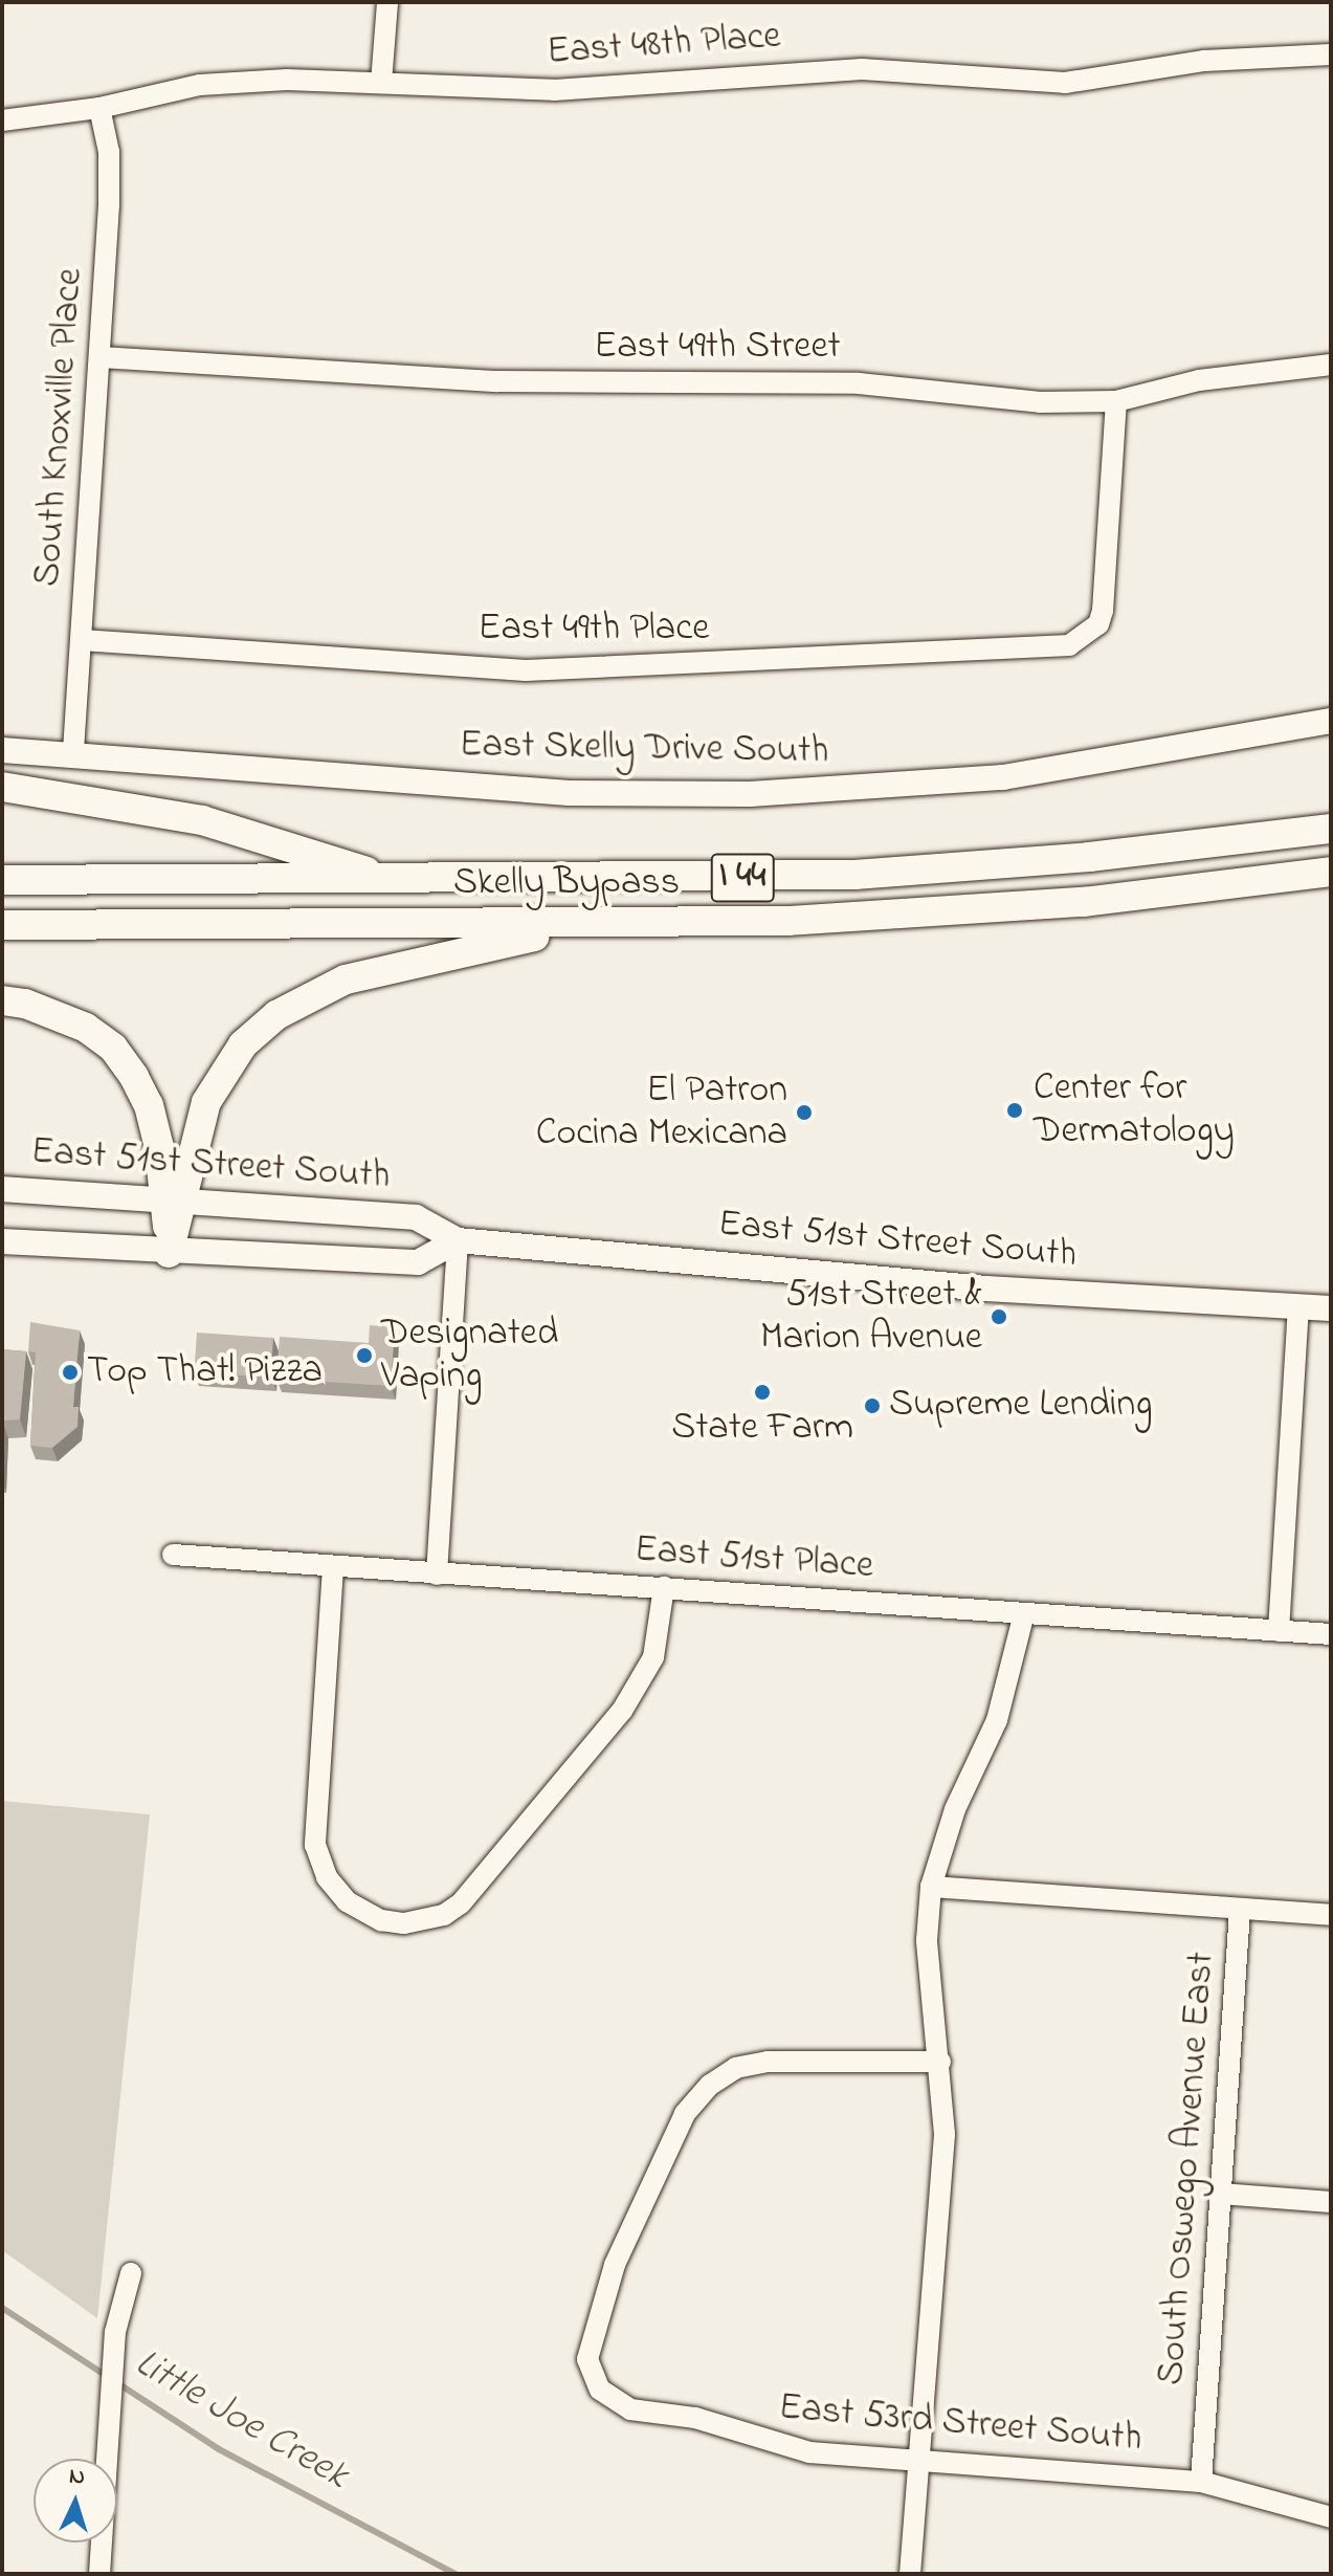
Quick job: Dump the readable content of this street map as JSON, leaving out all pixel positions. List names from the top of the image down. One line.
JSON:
{"streets":{"highway":["I 44","Skelly Bypass"],"main road":["East Skelly Drive South","East 51st Street South"],"street":["East 48th Place","East 49th Street","South Knoxville Place","East 49th Place","East 51st Place","South Oswego Avenue East","East 53rd Street South"]},"crossings":[["East 48th Place","South Knoxville Place"],["East 49th Street","South Knoxville Place"],["East 49th Street","East 49th Place"],["South Knoxville Place","East 49th Place"],["South Knoxville Place","East Skelly Drive South"],["South Oswego Avenue East","East 53rd Street South"]],"water":["Little Joe Creek"],"places":["Center for Dermatology","El Patron Cocina Mexicana","51st Street & Marion Avenue","Designated Vaping","Top That! Pizza","State Farm","Supreme Lending"],"north":"top"}
